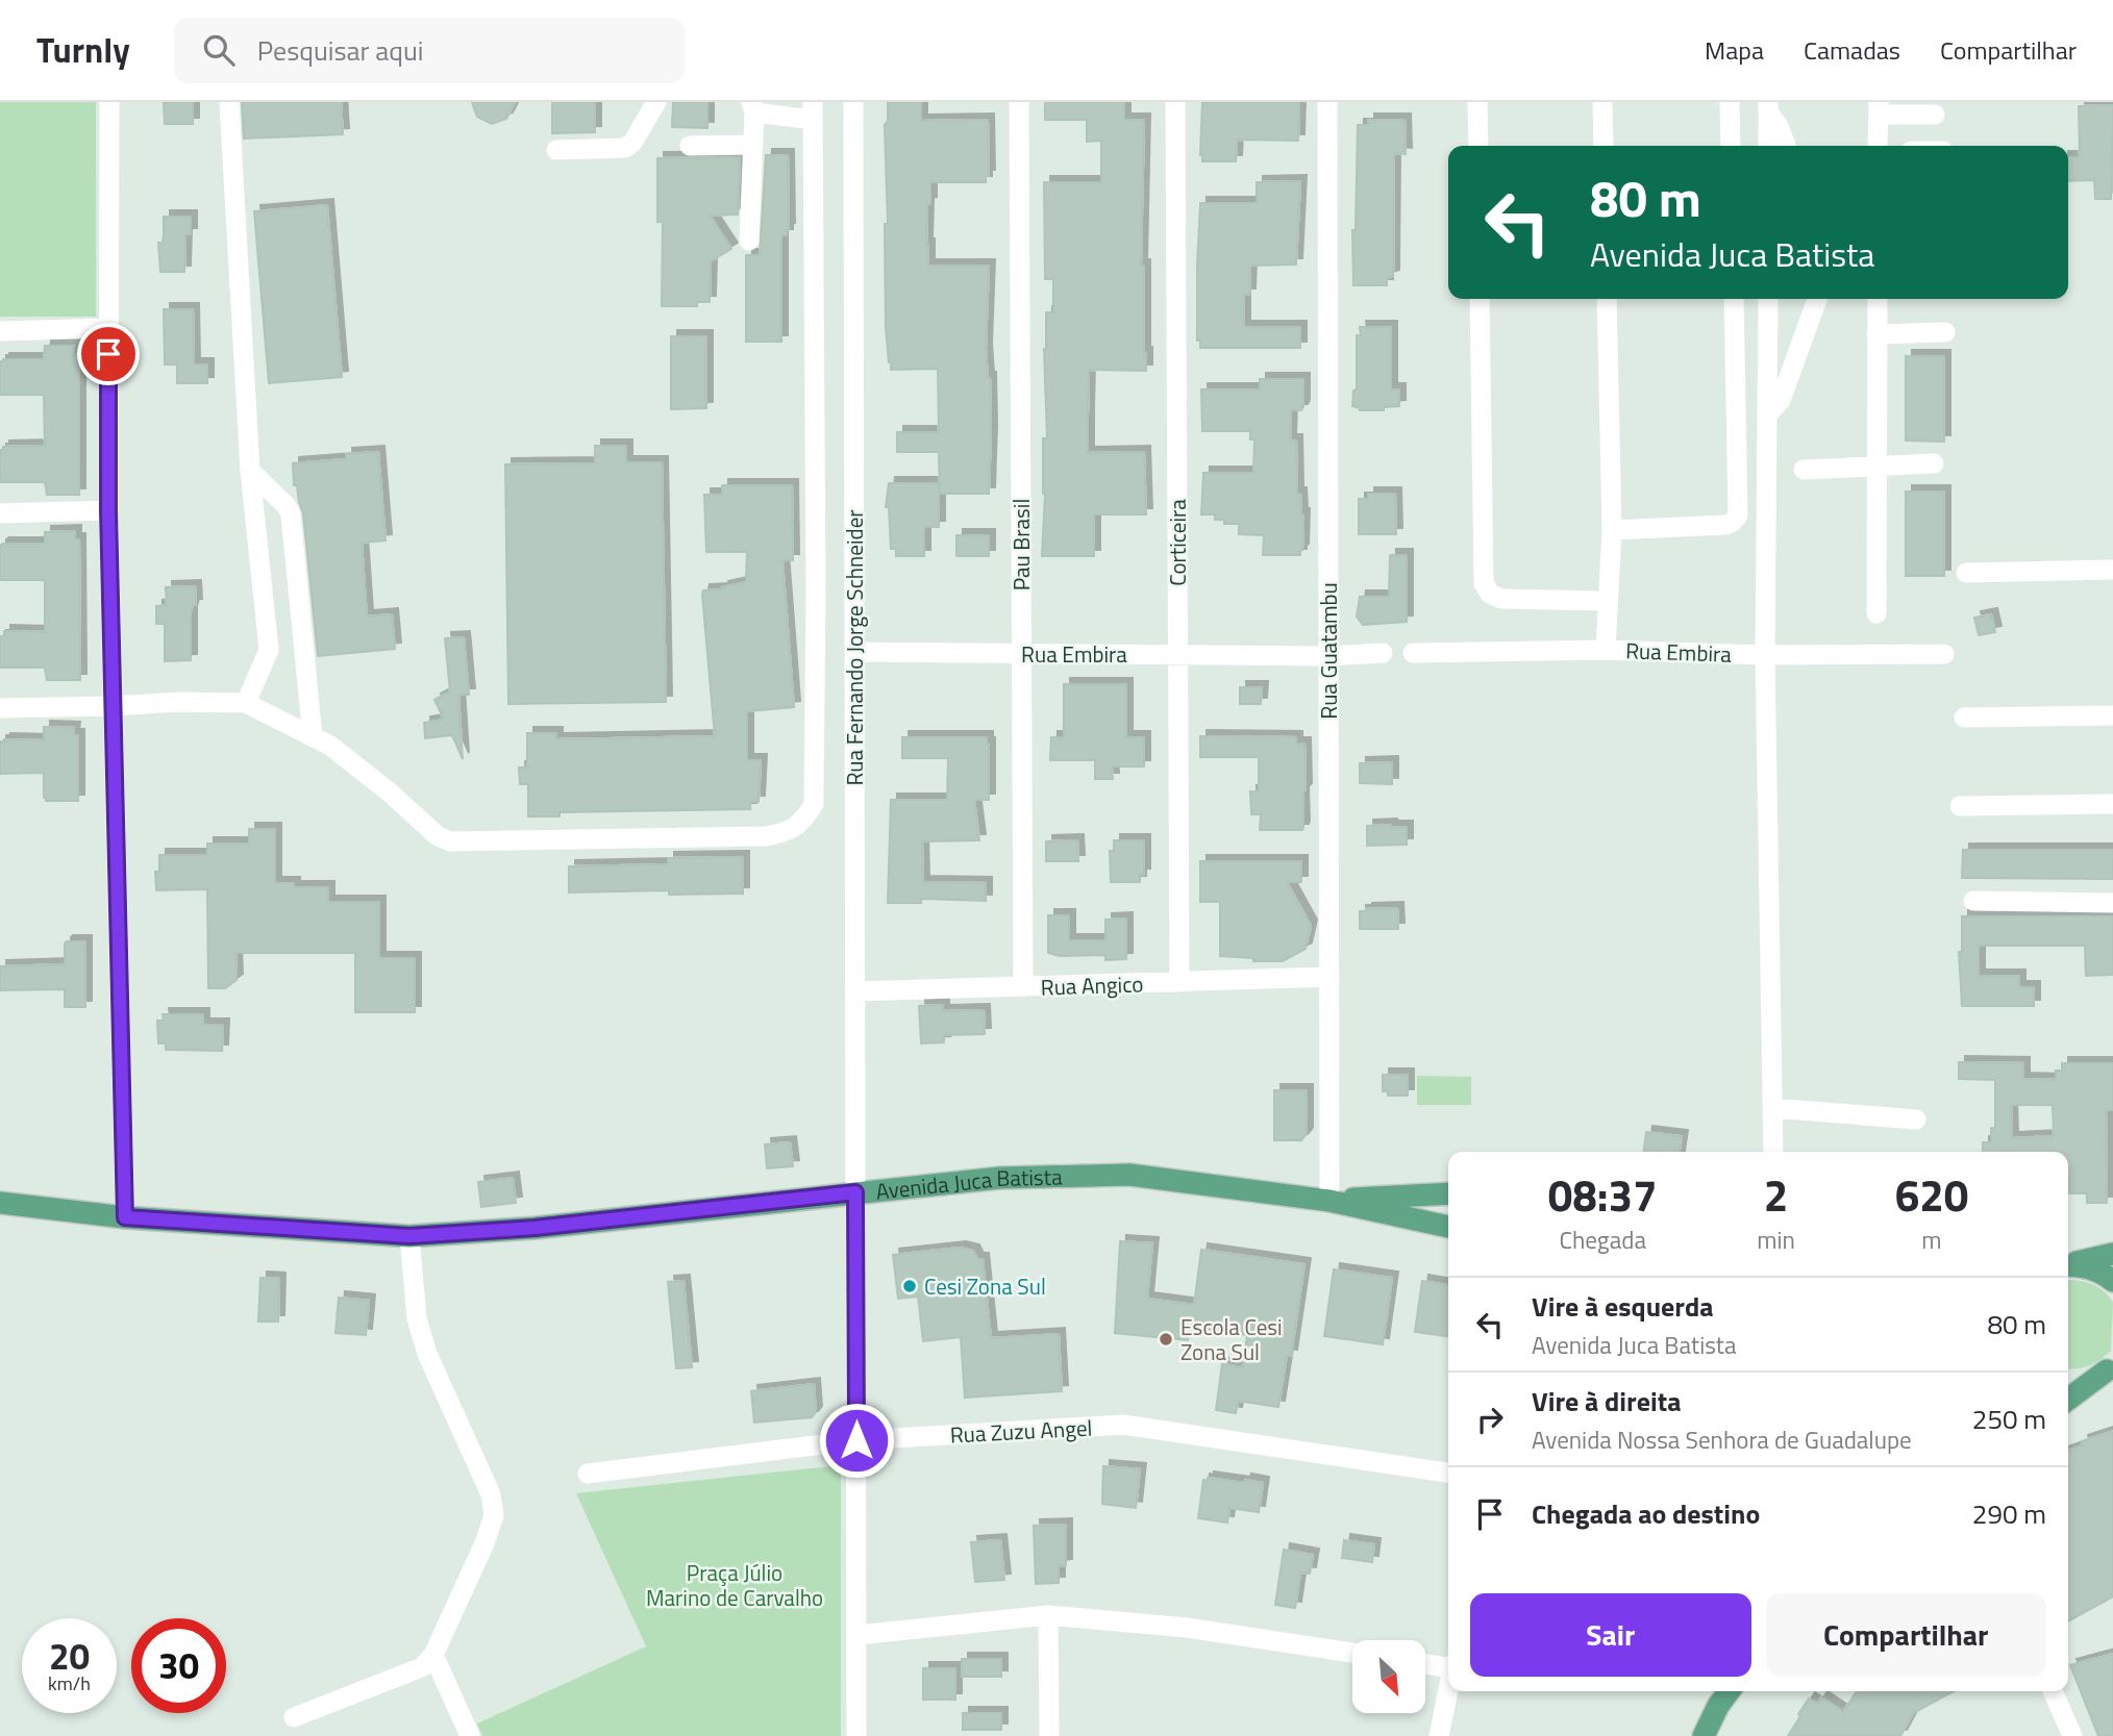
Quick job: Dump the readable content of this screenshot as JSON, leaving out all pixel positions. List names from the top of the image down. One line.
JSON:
{"streets":{"main road":["Avenida Juca Batista"],"street":["Corticeira","Pau Brasil","Rua Fernando Jorge Schneider","Rua Guatambu","Rua Embira","Rua Angico","Rua Zuzu Angel"]},"crossings":[["Corticeira","Rua Embira"],["Corticeira","Rua Angico"],["Pau Brasil","Rua Embira"],["Pau Brasil","Rua Angico"],["Rua Fernando Jorge Schneider","Rua Embira"],["Rua Fernando Jorge Schneider","Rua Angico"],["Rua Fernando Jorge Schneider","Avenida Juca Batista"],["Rua Fernando Jorge Schneider","Rua Zuzu Angel"],["Rua Guatambu","Rua Embira"],["Rua Guatambu","Rua Angico"],["Rua Guatambu","Avenida Juca Batista"]],"parks":["Praça Júlio Marino de Carvalho"],"places":["Cesi Zona Sul","Escola Cesi Zona Sul"],"north":"bottom right","page":{"header":"Turnly","search":"Pesquisar aqui","nav":["Mapa","Camadas","Compartilhar"],"turn":["80 m","Avenida Juca Batista"],"eta":["08:37","Chegada","2","min","620","m"],"list":[{"name":"Vire à esquerda","note":"Avenida Juca Batista","value":"80 m"},{"name":"Vire à direita","note":"Avenida Nossa Senhora de Guadalupe","value":"250 m"},{"name":"Chegada ao destino","value":"290 m"}],"buttons":["Sair","Compartilhar"],"speed":"20 km/h","limit":"30"}}
